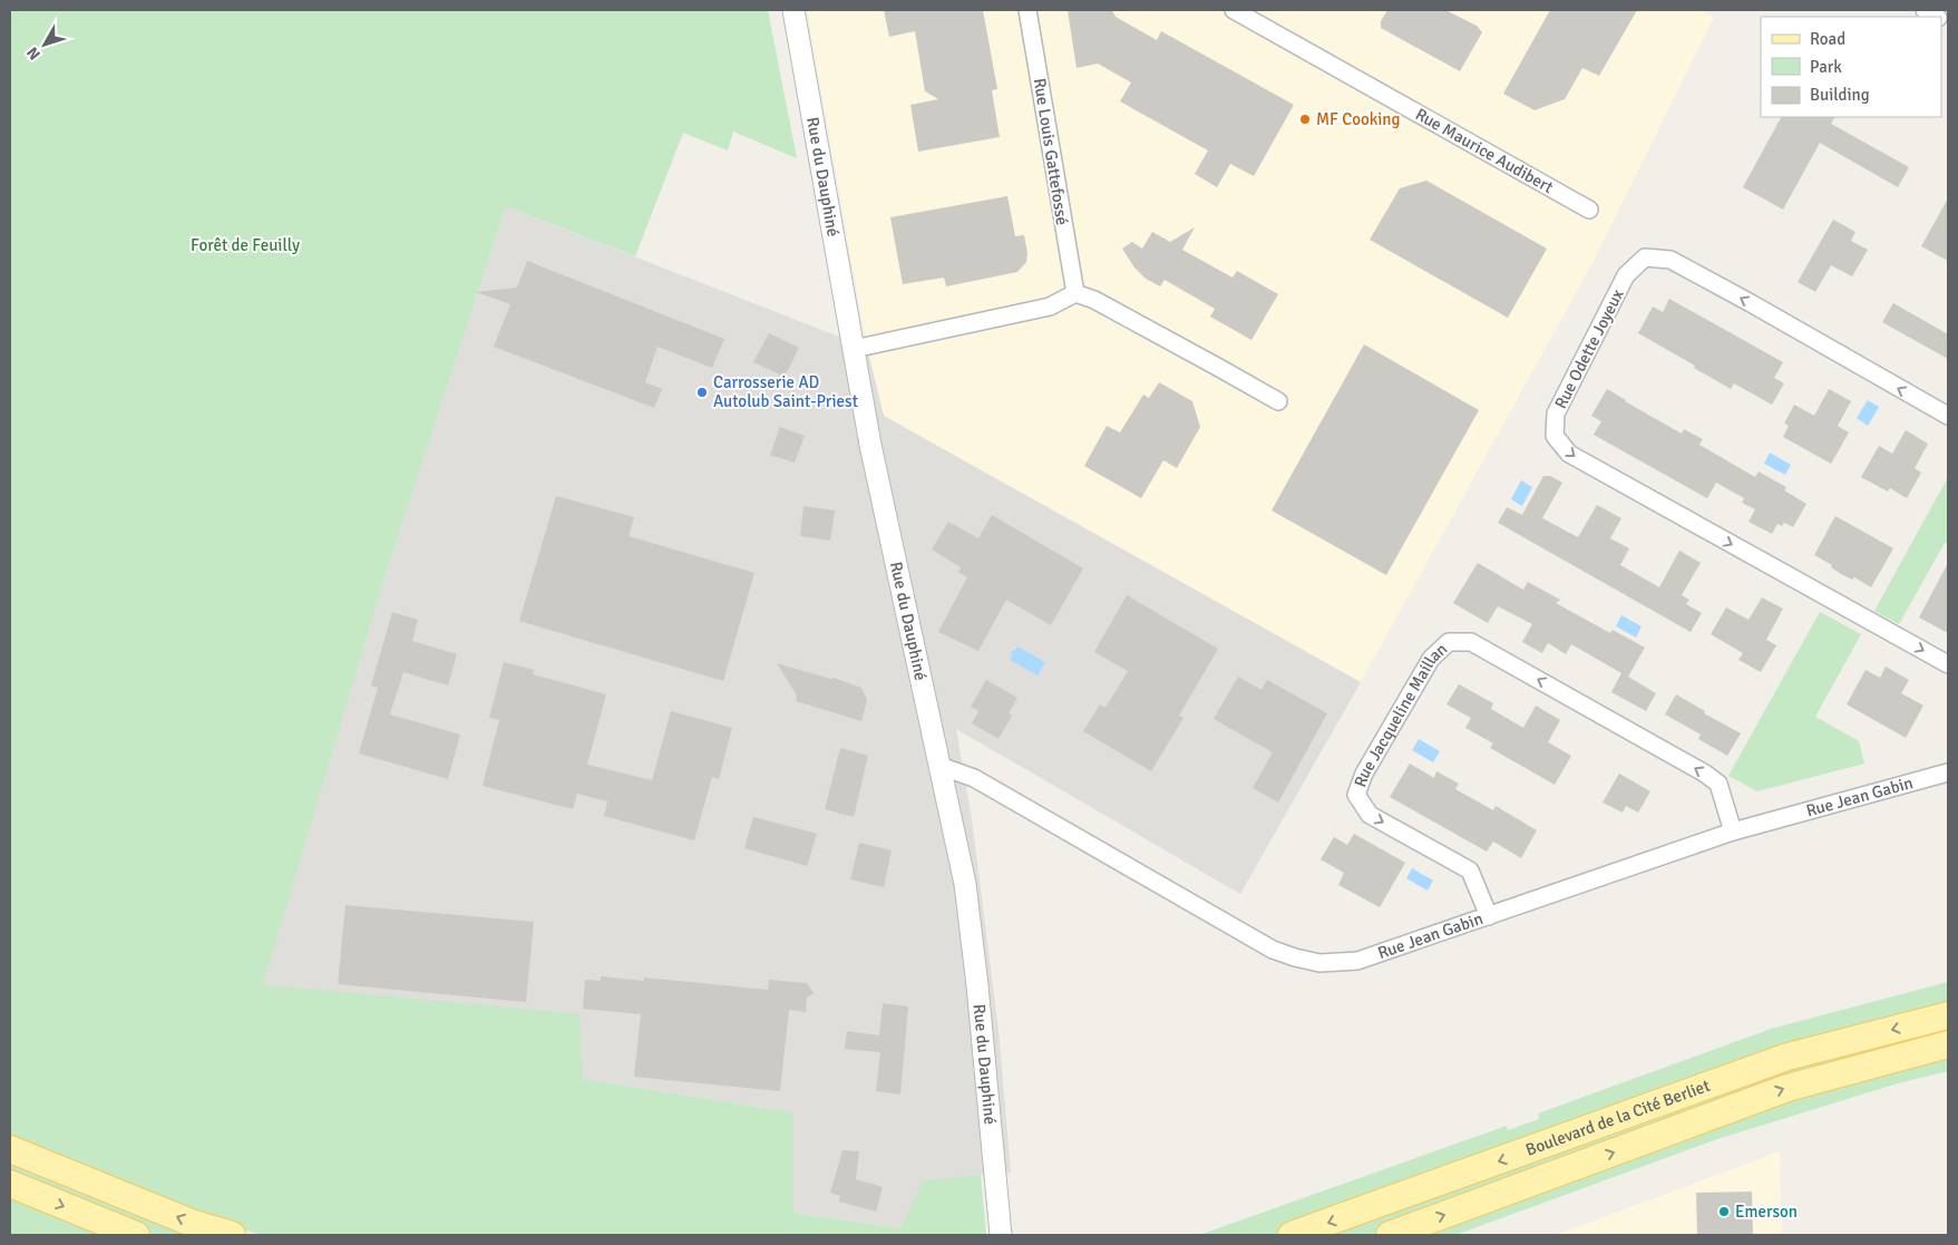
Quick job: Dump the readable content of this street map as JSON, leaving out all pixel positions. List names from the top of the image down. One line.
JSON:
{"streets":{"main road":["Boulevard de la Cité Berliet"],"street":["Rue Maurice Audibert","Rue Louis Gattefossé","Rue du Dauphiné","Rue Odette Joyeux","Rue Jacqueline Maillan","Rue Jean Gabin"]},"crossings":[["Rue du Dauphiné","Rue Jean Gabin"],["Rue Jacqueline Maillan","Rue Jean Gabin"]],"parks":["Forêt de Feuilly"],"places":["MF Cooking","Carrosserie AD Autolub Saint-Priest","Emerson"],"legend":["Road","Park","Building"],"north":"bottom left"}
